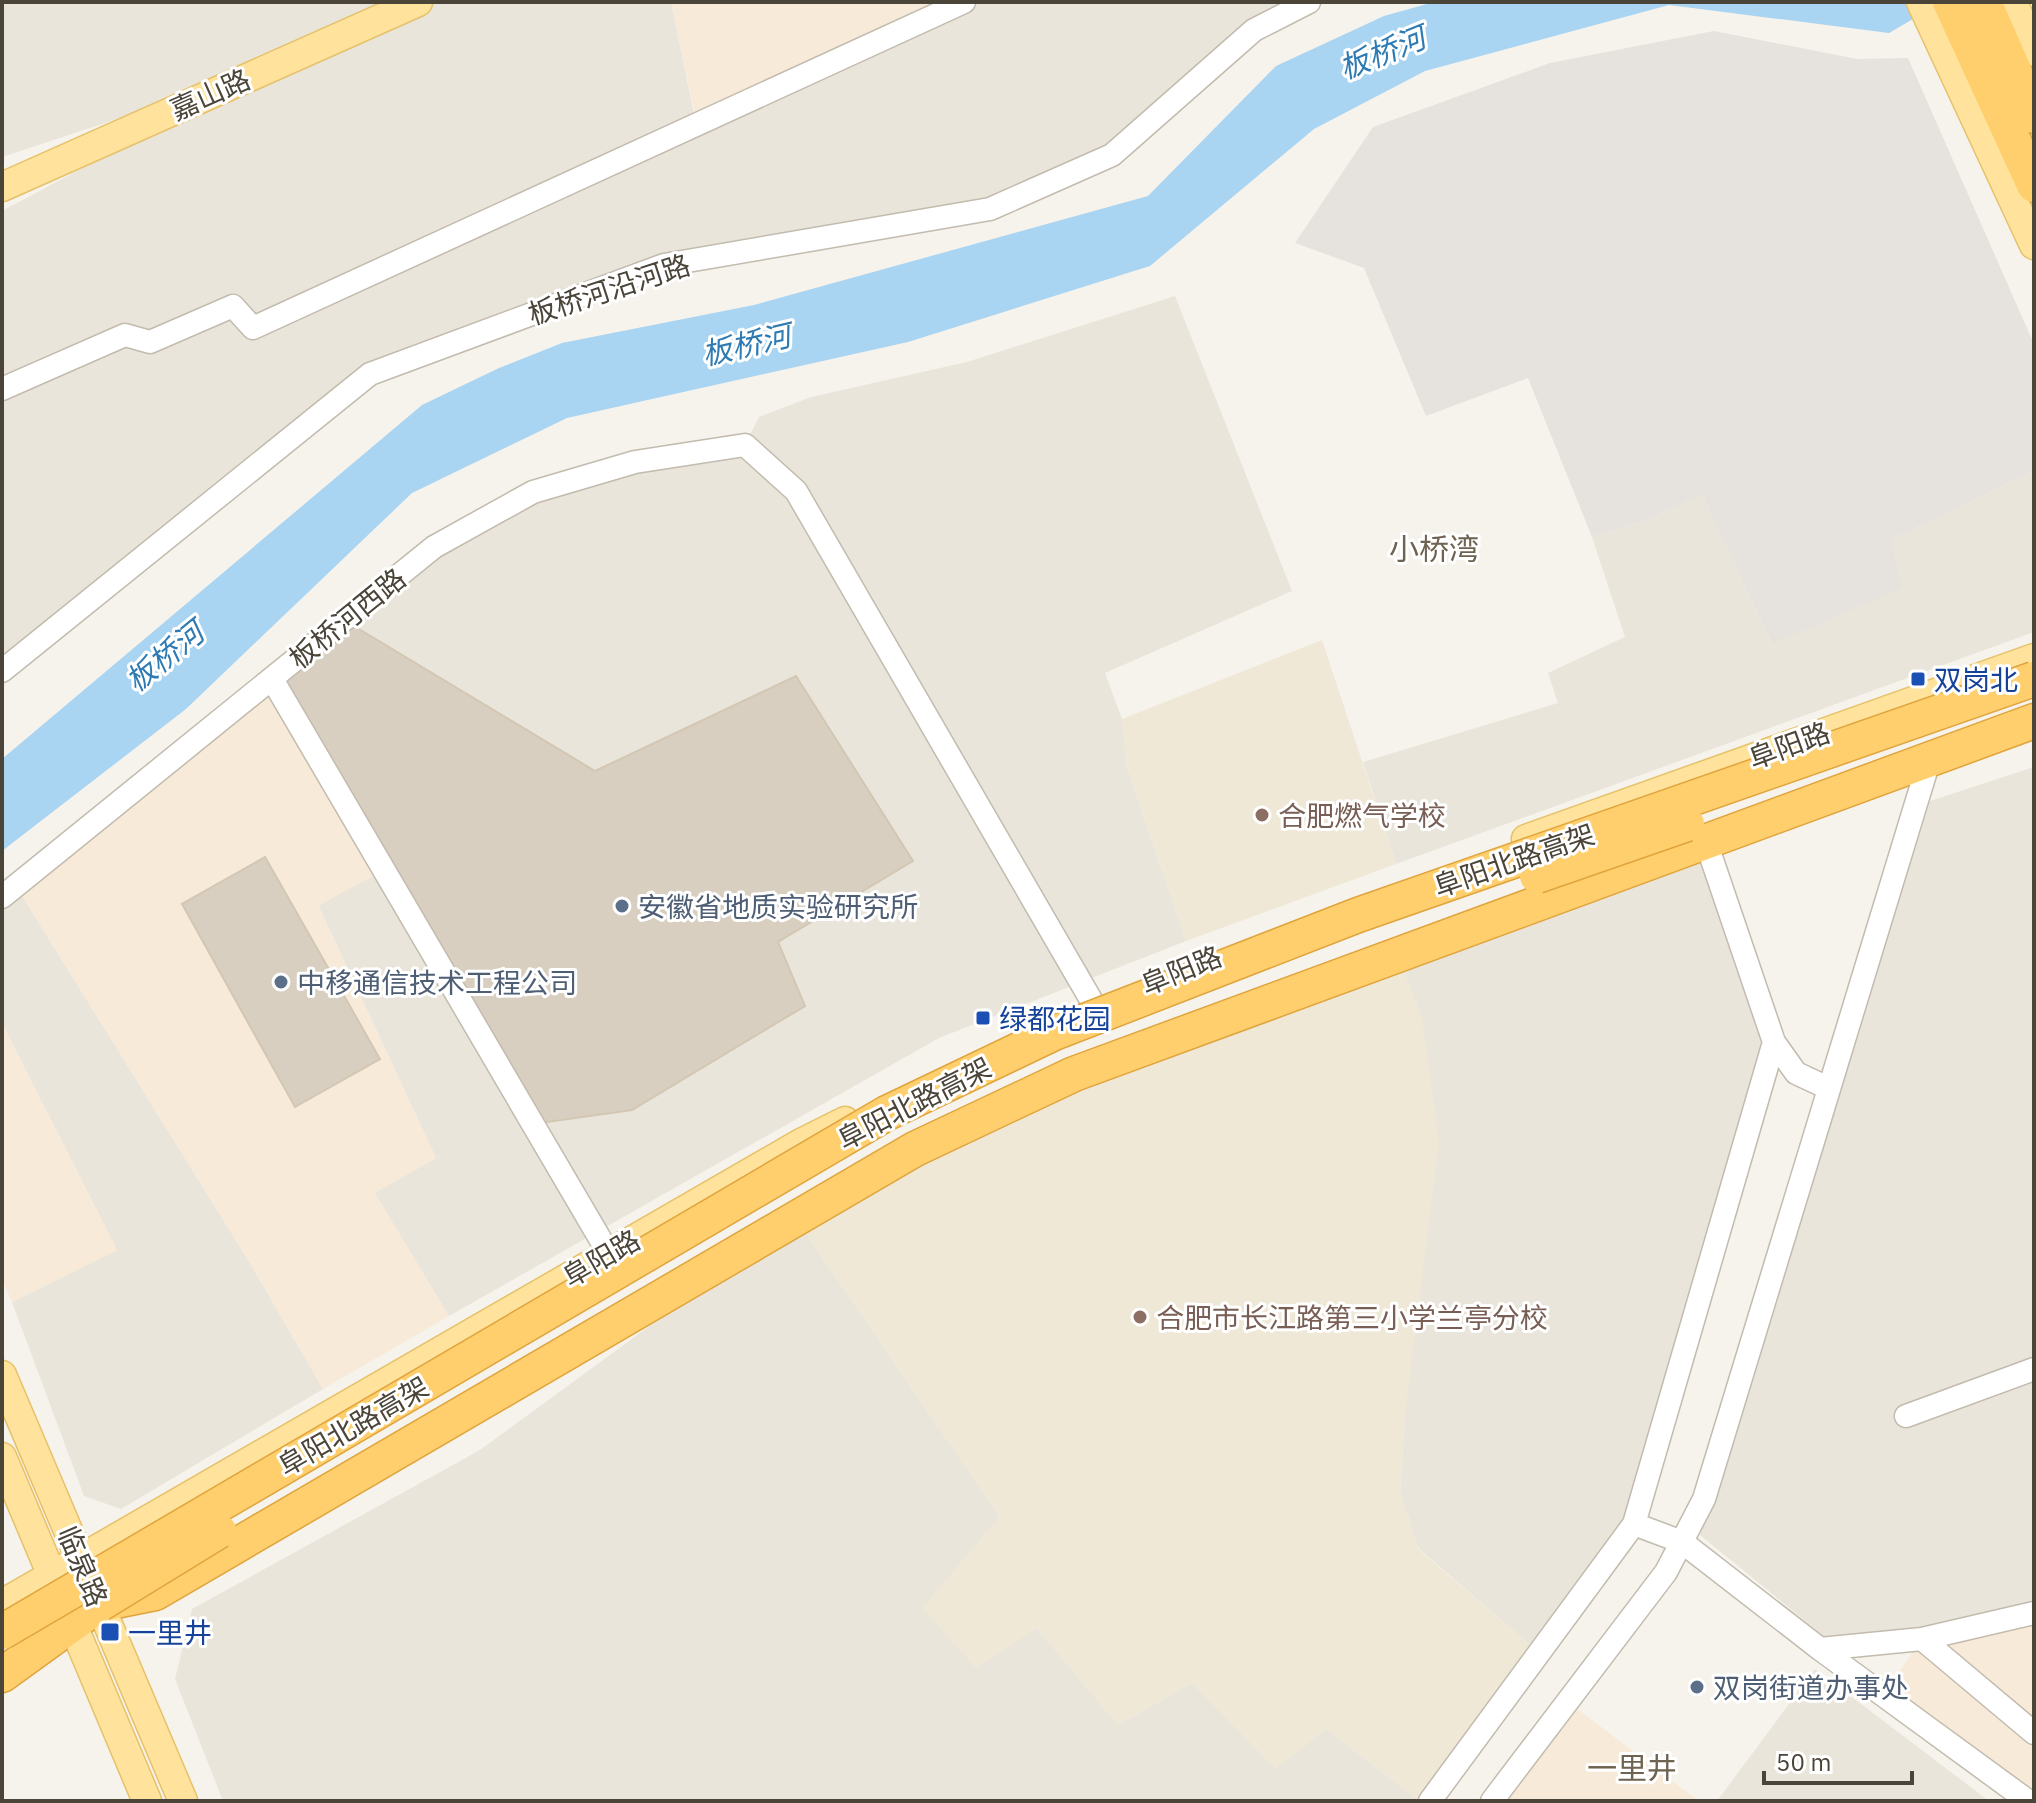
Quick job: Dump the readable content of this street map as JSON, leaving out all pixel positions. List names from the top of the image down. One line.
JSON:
{"streets":{"highway":["阜阳北路高架"],"main road":["嘉山路","阜阳路","临泉路"],"street":["板桥河沿河路","板桥河西路"]},"crossings":[["板桥河西路","阜阳路"],["阜阳路","临泉路"],["阜阳北路高架","临泉路"]],"districts":["小桥湾","一里井"],"water":["板桥河"],"places":{"transit":["双岗北","绿都花园","一里井"],"other":["合肥燃气学校","安徽省地质实验研究所","中移通信技术工程公司","合肥市长江路第三小学兰亭分校","双岗街道办事处"]},"scale_bar":"50 m"}
